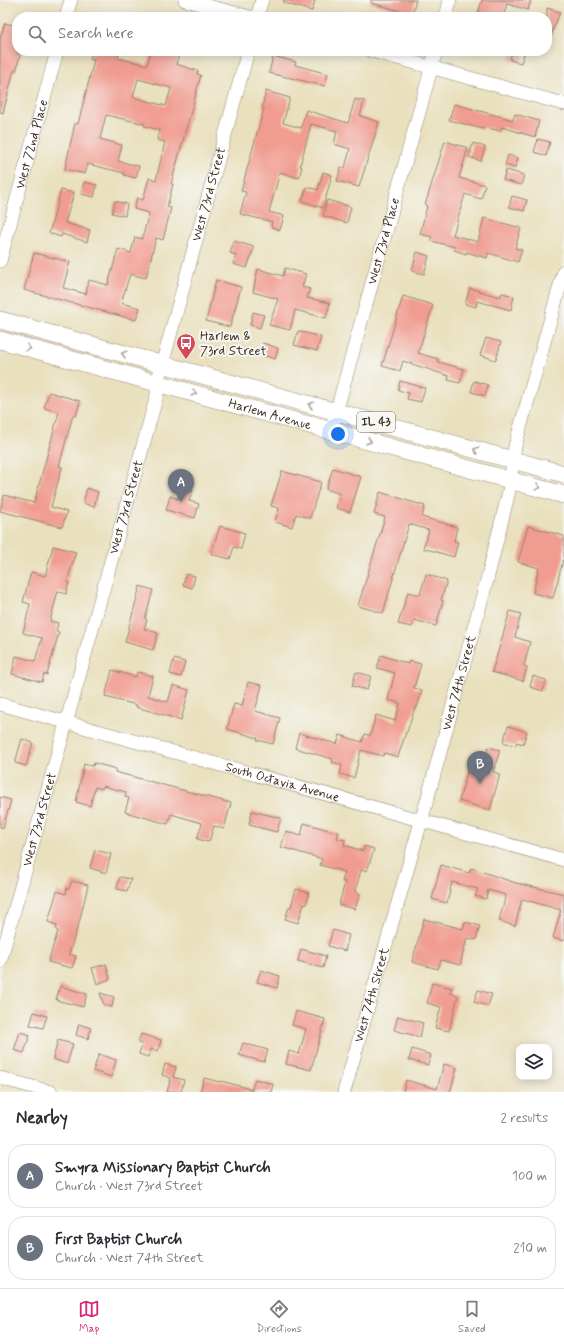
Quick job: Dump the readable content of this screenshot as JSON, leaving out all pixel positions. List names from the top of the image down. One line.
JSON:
{"streets":{"main road":["Harlem Avenue","IL 43"],"street":["West 72nd Place","West 73rd Street","West 73rd Place","West 74th Street","South Octavia Avenue"]},"crossings":[["West 73rd Street","Harlem Avenue"],["West 73rd Street","South Octavia Avenue"],["West 73rd Place","Harlem Avenue"],["Harlem Avenue","West 74th Street"],["West 74th Street","South Octavia Avenue"]],"places":{"bus stop":["Harlem & 73rd Street"]},"page":{"search":"Search here","pins":["A","B"],"heading":["Nearby","2 results"],"list":[{"mark":"A","name":"Smyra Missionary Baptist Church","note":"Church · West 73rd Street","value":"100 m"},{"mark":"B","name":"First Baptist Church","note":"Church · West 74th Street","value":"210 m"}],"nav":["Map","Directions","Saved"]}}
